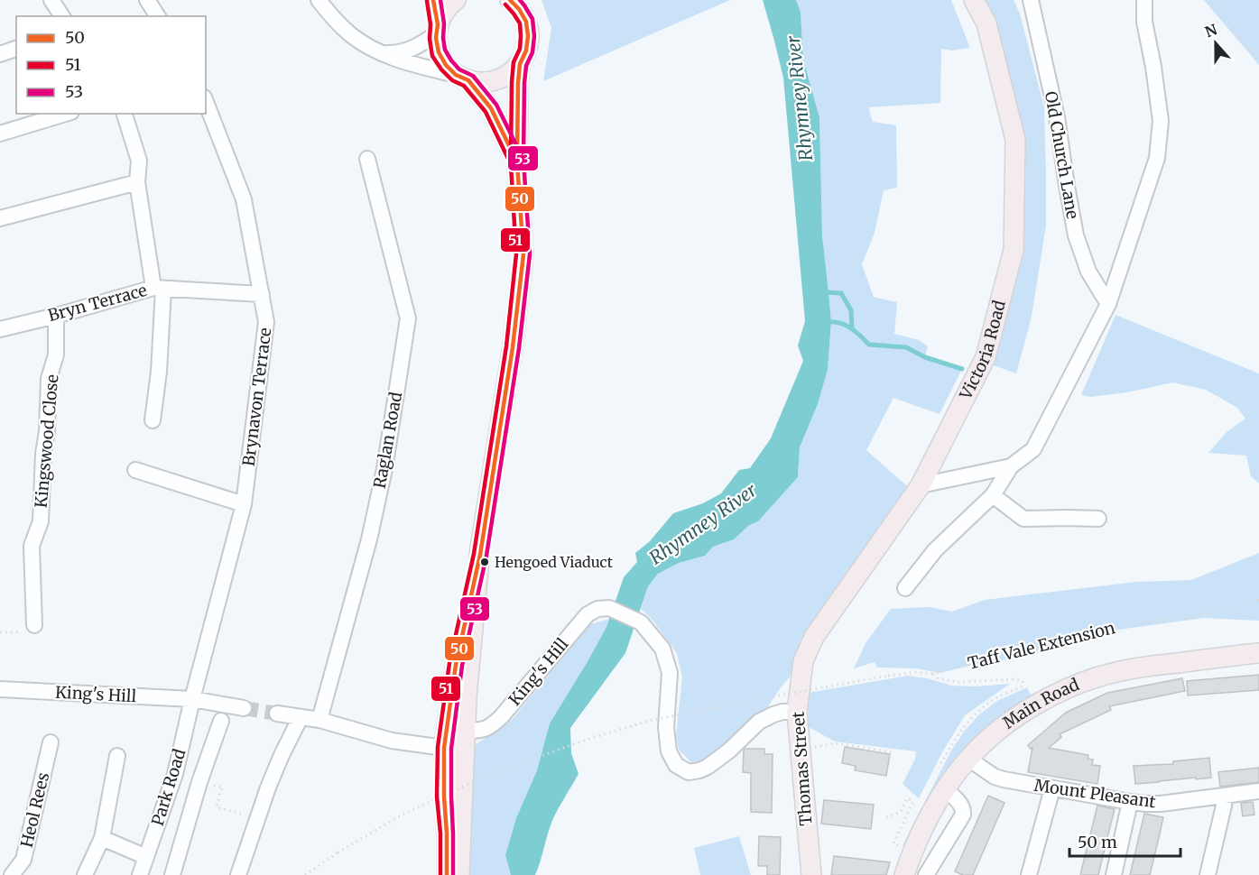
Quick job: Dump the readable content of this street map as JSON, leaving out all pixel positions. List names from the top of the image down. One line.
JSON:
{"streets":{"main road":["Victoria Road","Main Road","Thomas Street"],"street":["Old Church Lane","Bryn Terrace","Brynavon Terrace","Raglan Road","Kingswood Close","King's Hill","Park Road","Mount Pleasant","Heol Rees"],"path":["Taff Vale Extension"]},"crossings":[["Bryn Terrace","Brynavon Terrace"],["Bryn Terrace","Kingswood Close"],["Victoria Road","Thomas Street"],["Brynavon Terrace","King's Hill"],["Brynavon Terrace","Park Road"],["King's Hill","Thomas Street"],["King's Hill","Park Road"],["Main Road","Mount Pleasant"]],"water":["Rhymney River"],"places":["Hengoed Viaduct"],"lines":["transit line 50","transit line 53","transit line 51"],"legend":["50","51","53"],"scale_bar":"50 m","north":"top"}
